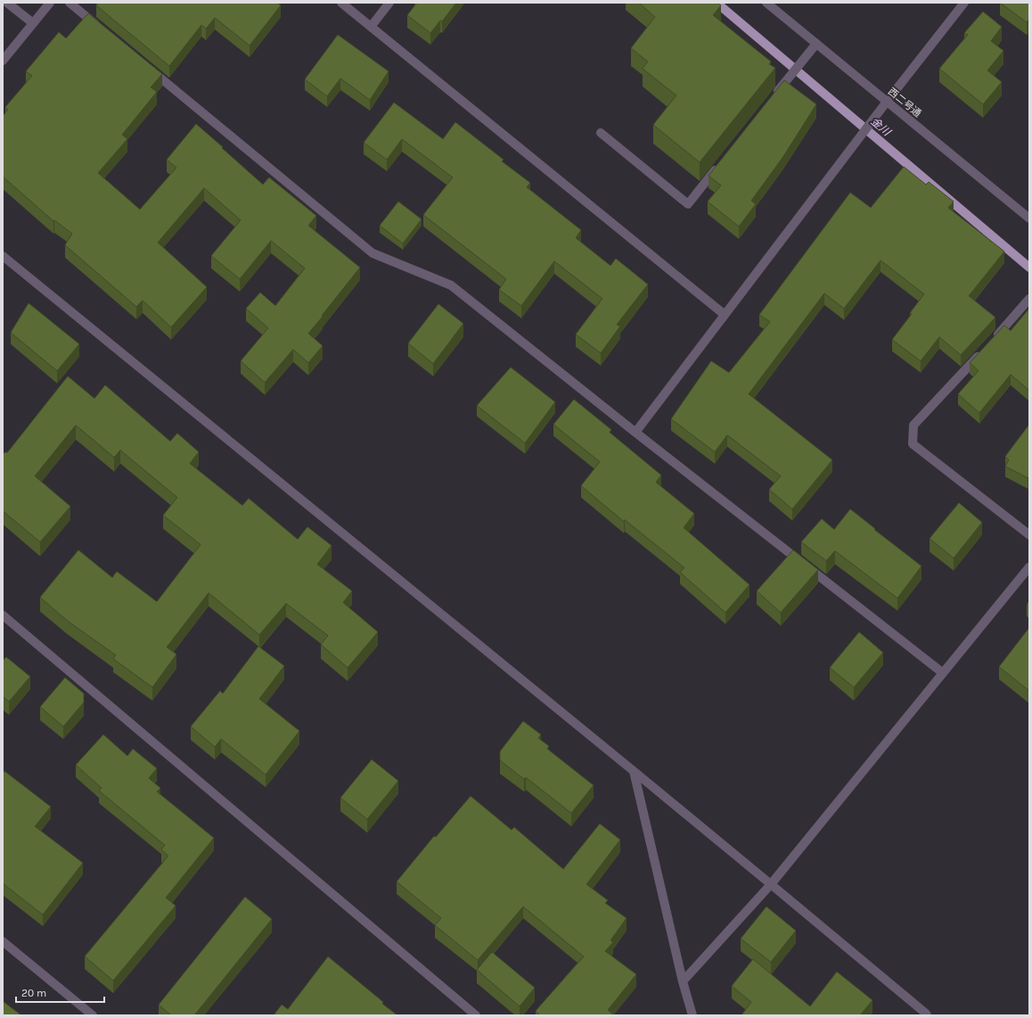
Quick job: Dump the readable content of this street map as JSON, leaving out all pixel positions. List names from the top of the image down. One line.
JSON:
{"streets":{"street":["西二号通"]},"water":["金川"],"scale_bar":"20 m"}
